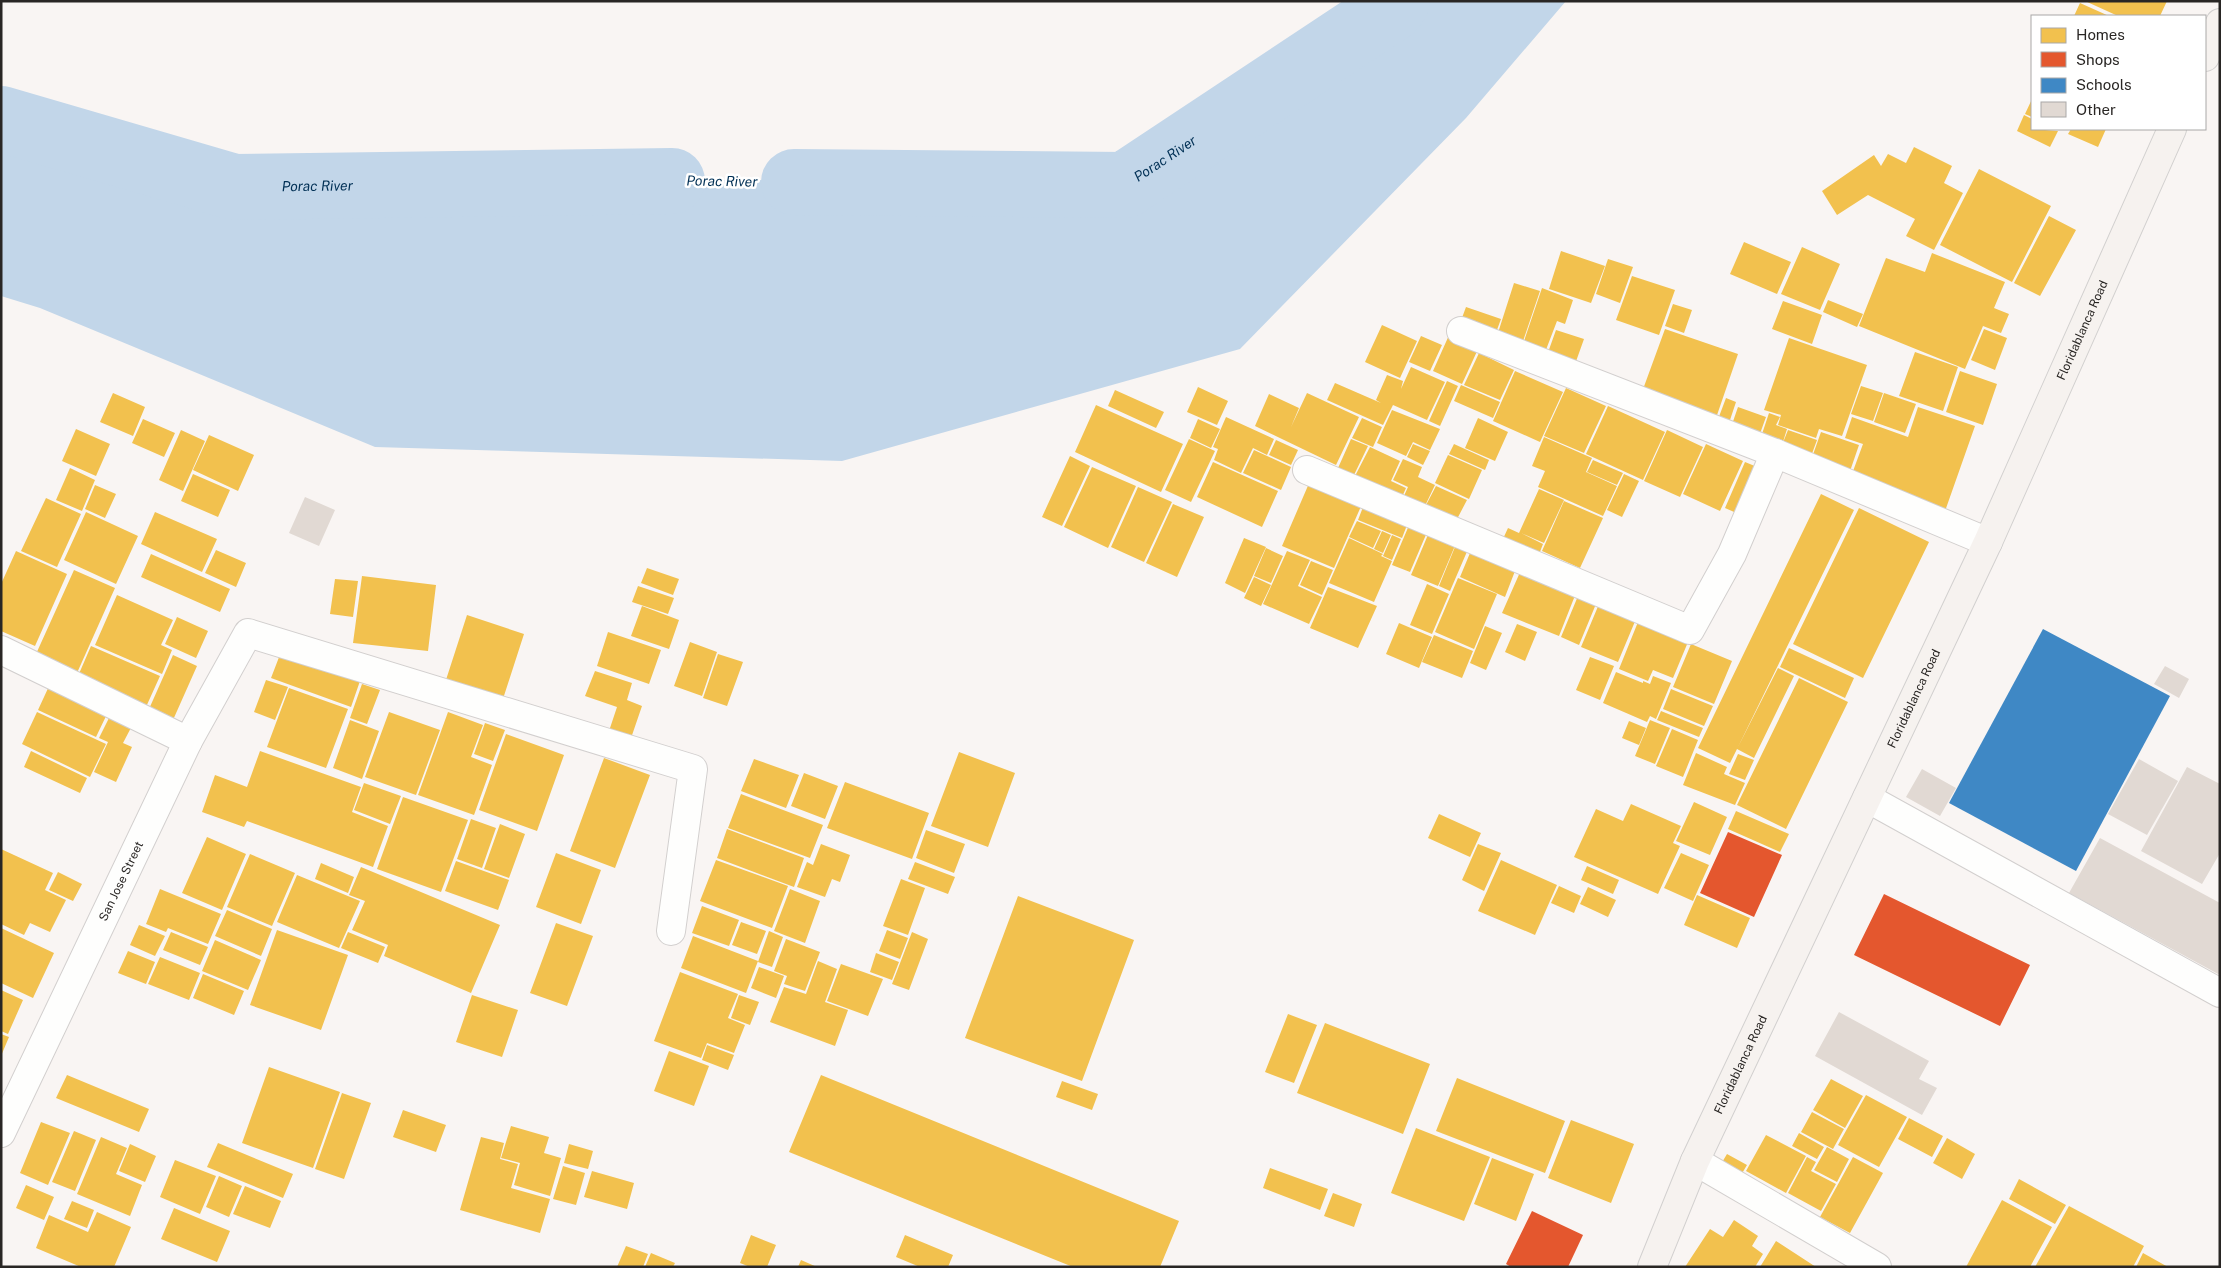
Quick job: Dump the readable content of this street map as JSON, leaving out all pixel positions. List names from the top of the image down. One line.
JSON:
{"streets":{"main road":["Floridablanca Road"],"street":["San Jose Street"]},"water":["Porac River"],"legend":["Homes","Shops","Schools","Other"]}
